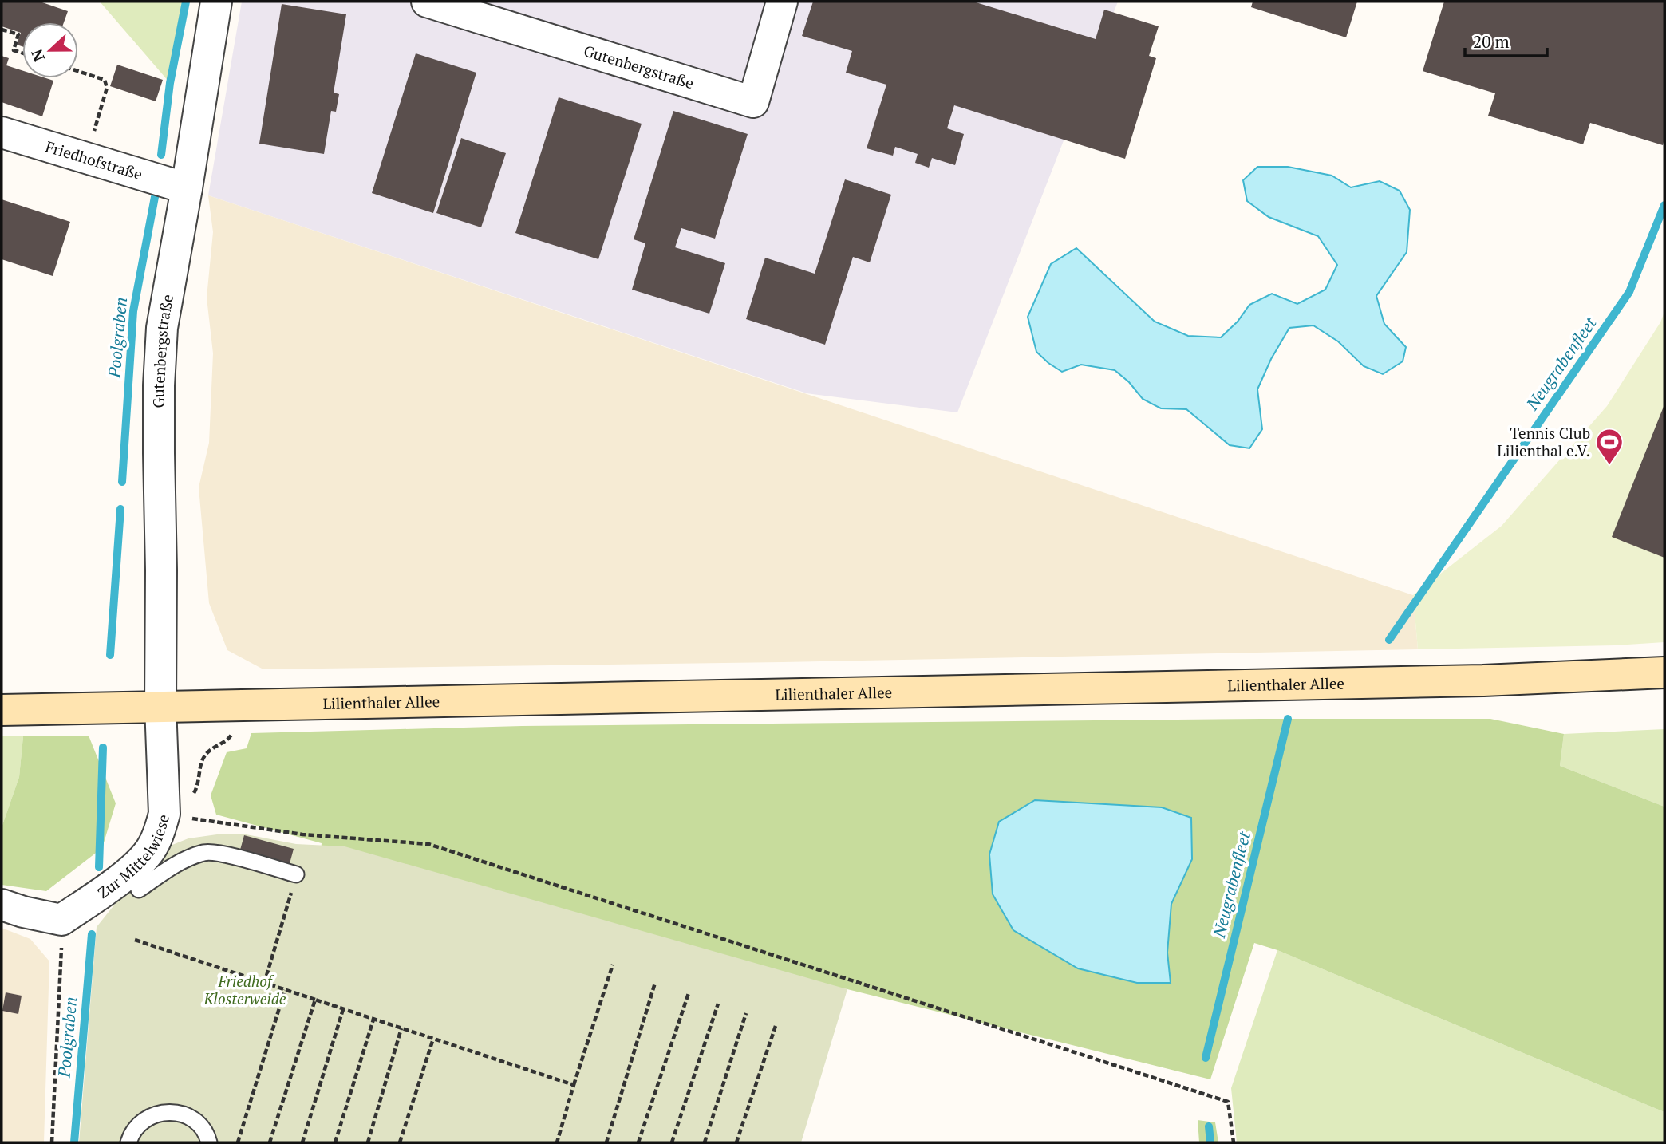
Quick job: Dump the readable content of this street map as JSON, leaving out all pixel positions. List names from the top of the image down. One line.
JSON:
{"streets":{"main road":["Lilienthaler Allee"],"street":["Gutenbergstraße","Friedhofstraße","Zur Mittelwiese"]},"crossings":[["Gutenbergstraße","Friedhofstraße"],["Gutenbergstraße","Lilienthaler Allee"],["Gutenbergstraße","Zur Mittelwiese"],["Lilienthaler Allee","Zur Mittelwiese"]],"water":["Poolgraben","Neugrabenfleet"],"parks":["Friedhof Klosterweide"],"places":{"sports":["Tennis Club Lilienthal e.V."]},"scale_bar":"20 m","north":"left"}
